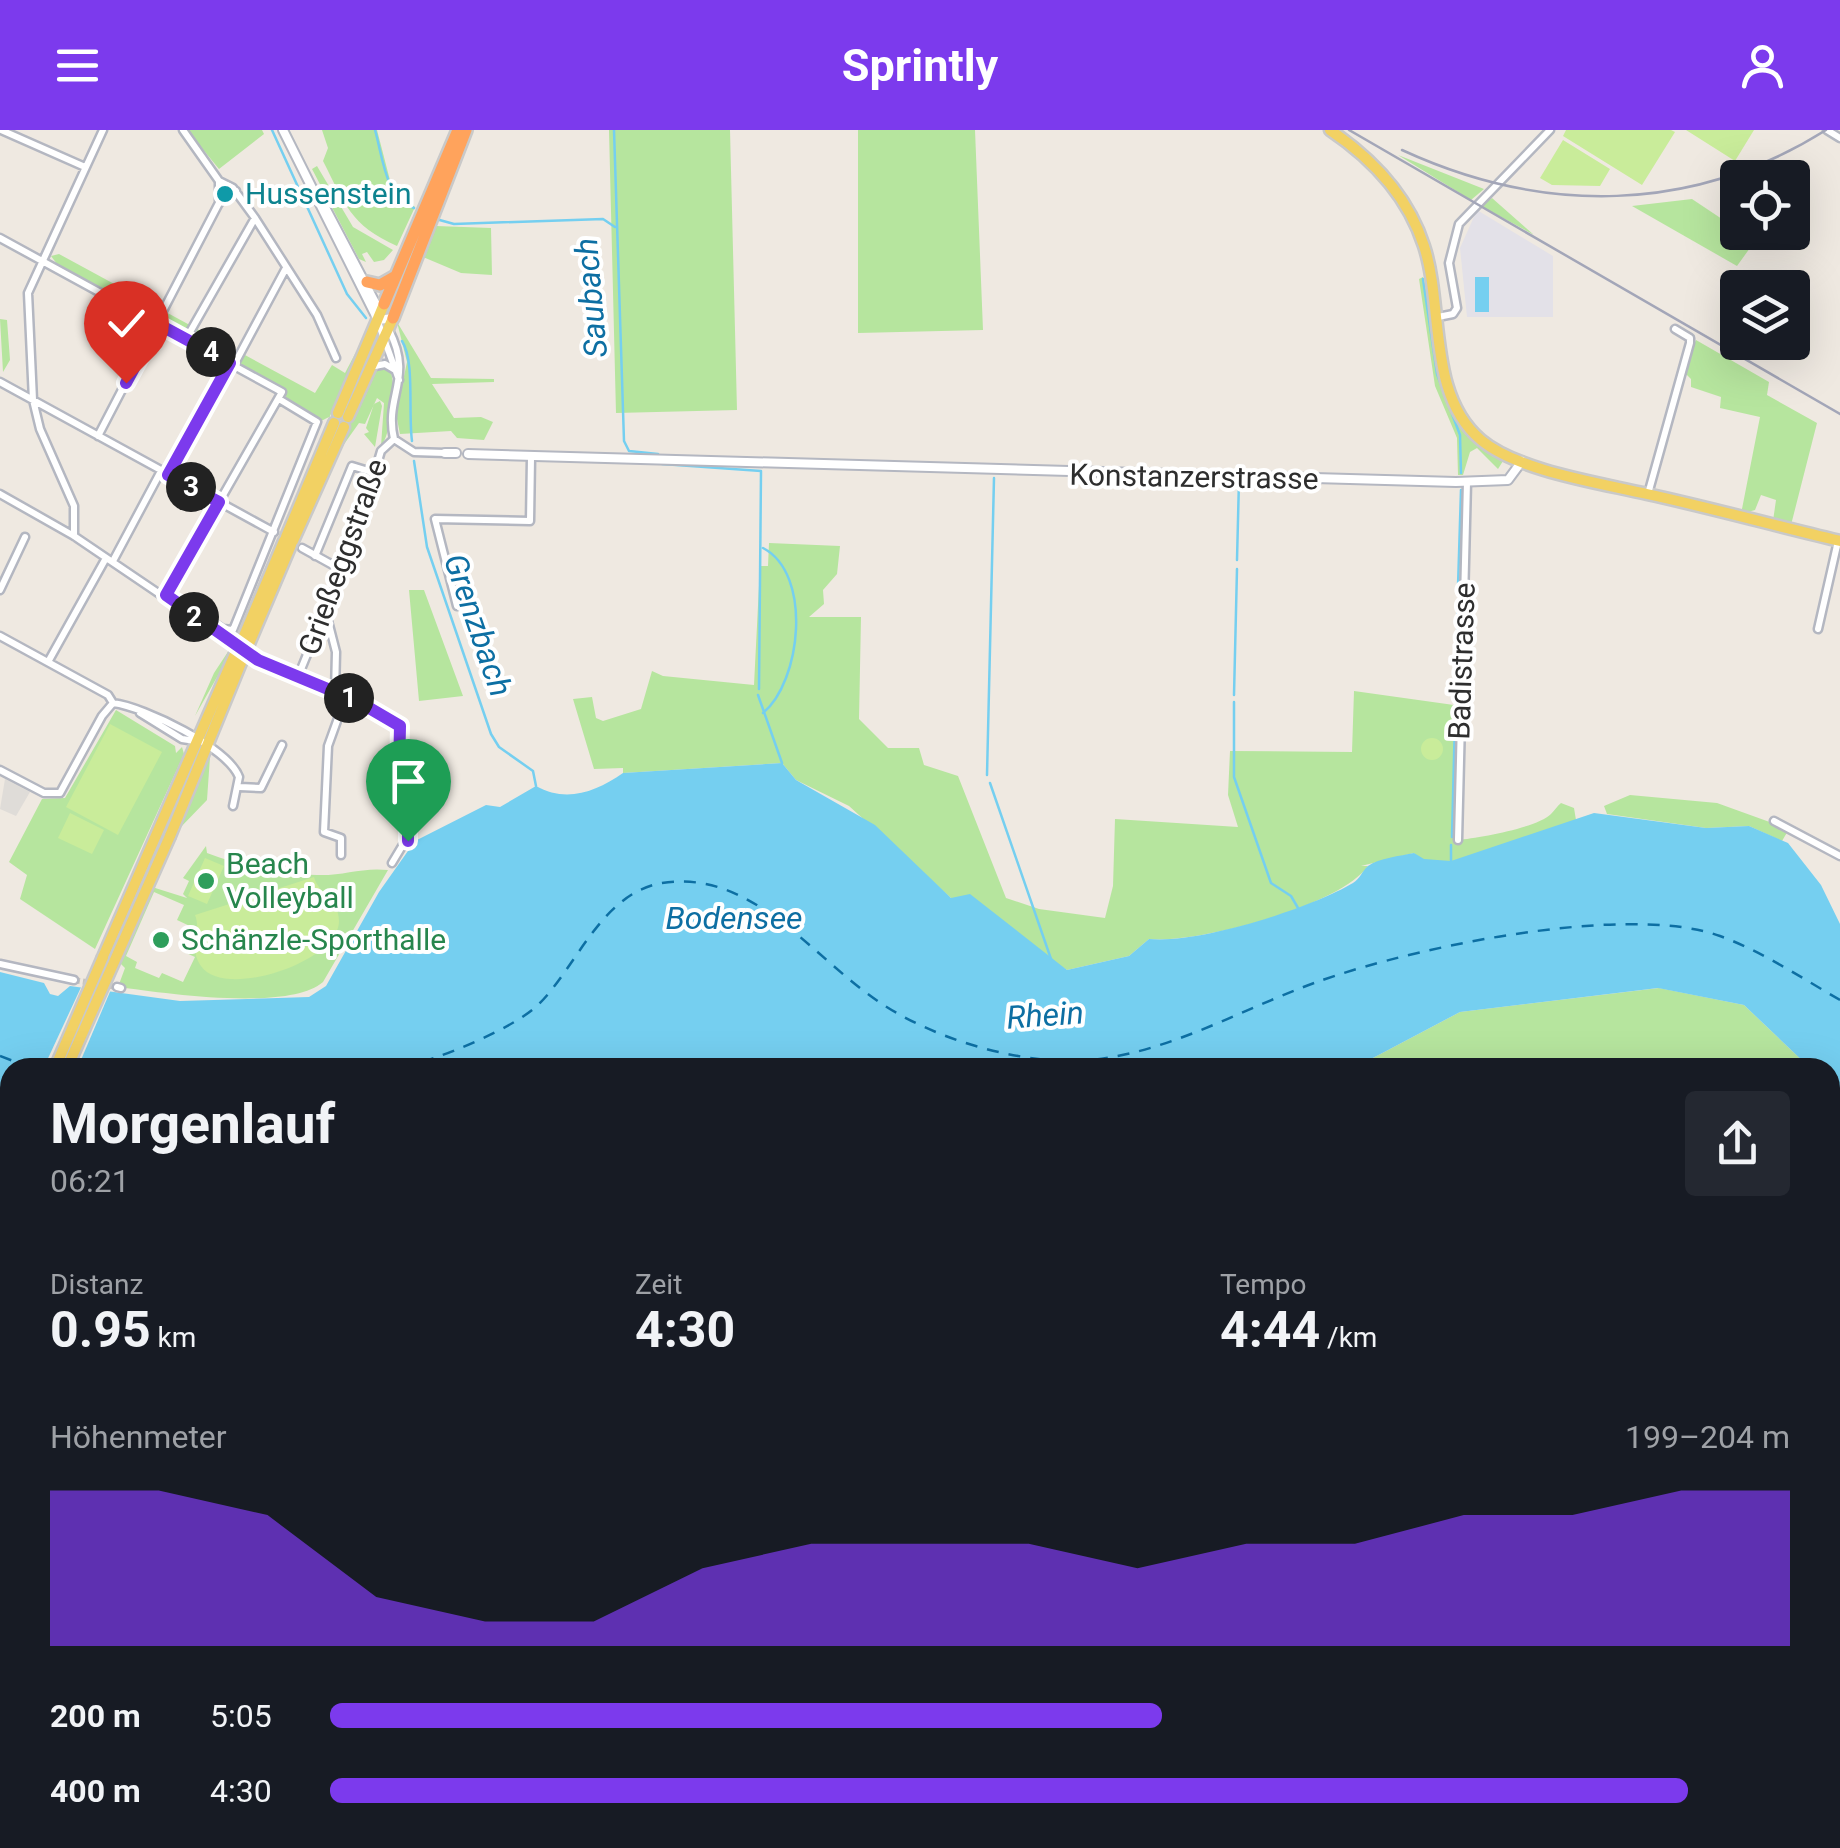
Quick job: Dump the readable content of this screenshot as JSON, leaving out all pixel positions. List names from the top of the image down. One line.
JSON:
{"streets":{"street":["Konstanzerstrasse","Grießeggstraße","Badistrasse"]},"crossings":[["Konstanzerstrasse","Badistrasse"]],"water":["Saubach","Grenzbach","Bodensee","Rhein"],"places":["Hussenstein","Beach Volleyball","Schänzle-Sporthalle"],"page":{"header":"Sprintly","pins":["4","3","2","1"],"heading":["Morgenlauf","06:21"],"stats":[["Distanz","0.95 km"],["Zeit","4:30"],["Tempo","4:44 /km"]],"chart":["Höhenmeter","199–204 m"],"list":[{"name":"200 m","note":"5:05"},{"name":"400 m","note":"4:30"}]}}
